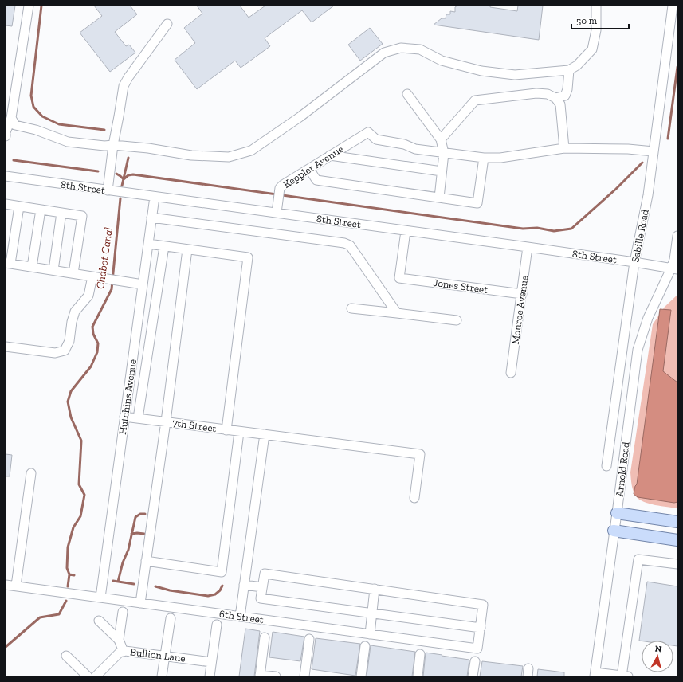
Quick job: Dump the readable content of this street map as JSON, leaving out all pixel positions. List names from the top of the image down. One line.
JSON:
{"streets":{"street":["Keppler Avenue","8th Street","Sabille Road","Jones Street","Monroe Avenue","Hutchins Avenue","7th Street","Arnold Road","6th Street","Bullion Lane"]},"crossings":[["Keppler Avenue","8th Street"],["8th Street","Sabille Road"],["8th Street","Jones Street"],["8th Street","Monroe Avenue"],["8th Street","Hutchins Avenue"],["8th Street","Arnold Road"],["Jones Street","Monroe Avenue"],["Hutchins Avenue","7th Street"],["Hutchins Avenue","6th Street"]],"water":["Chabot Canal"],"scale_bar":"50 m","north":"top"}
